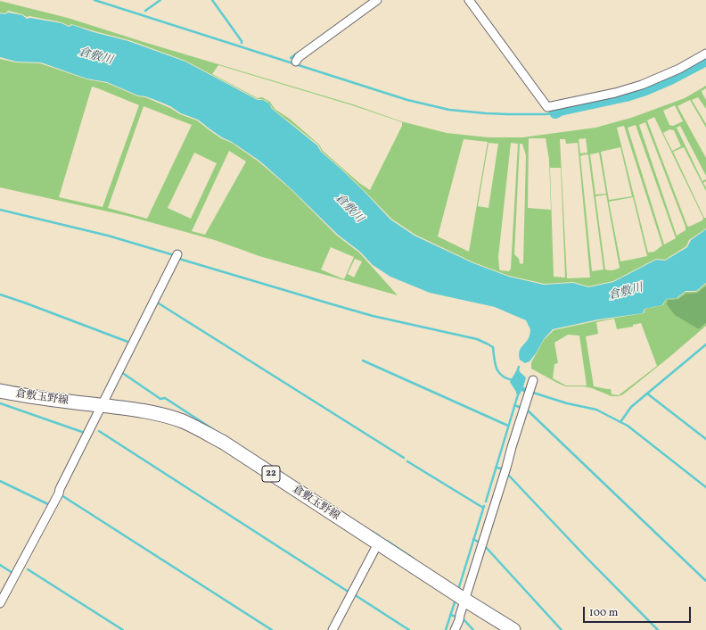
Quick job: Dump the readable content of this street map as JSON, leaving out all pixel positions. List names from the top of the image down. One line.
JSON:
{"streets":{"main road":["倉敷玉野線","22"]},"water":["倉敷川"],"scale_bar":"100 m"}
